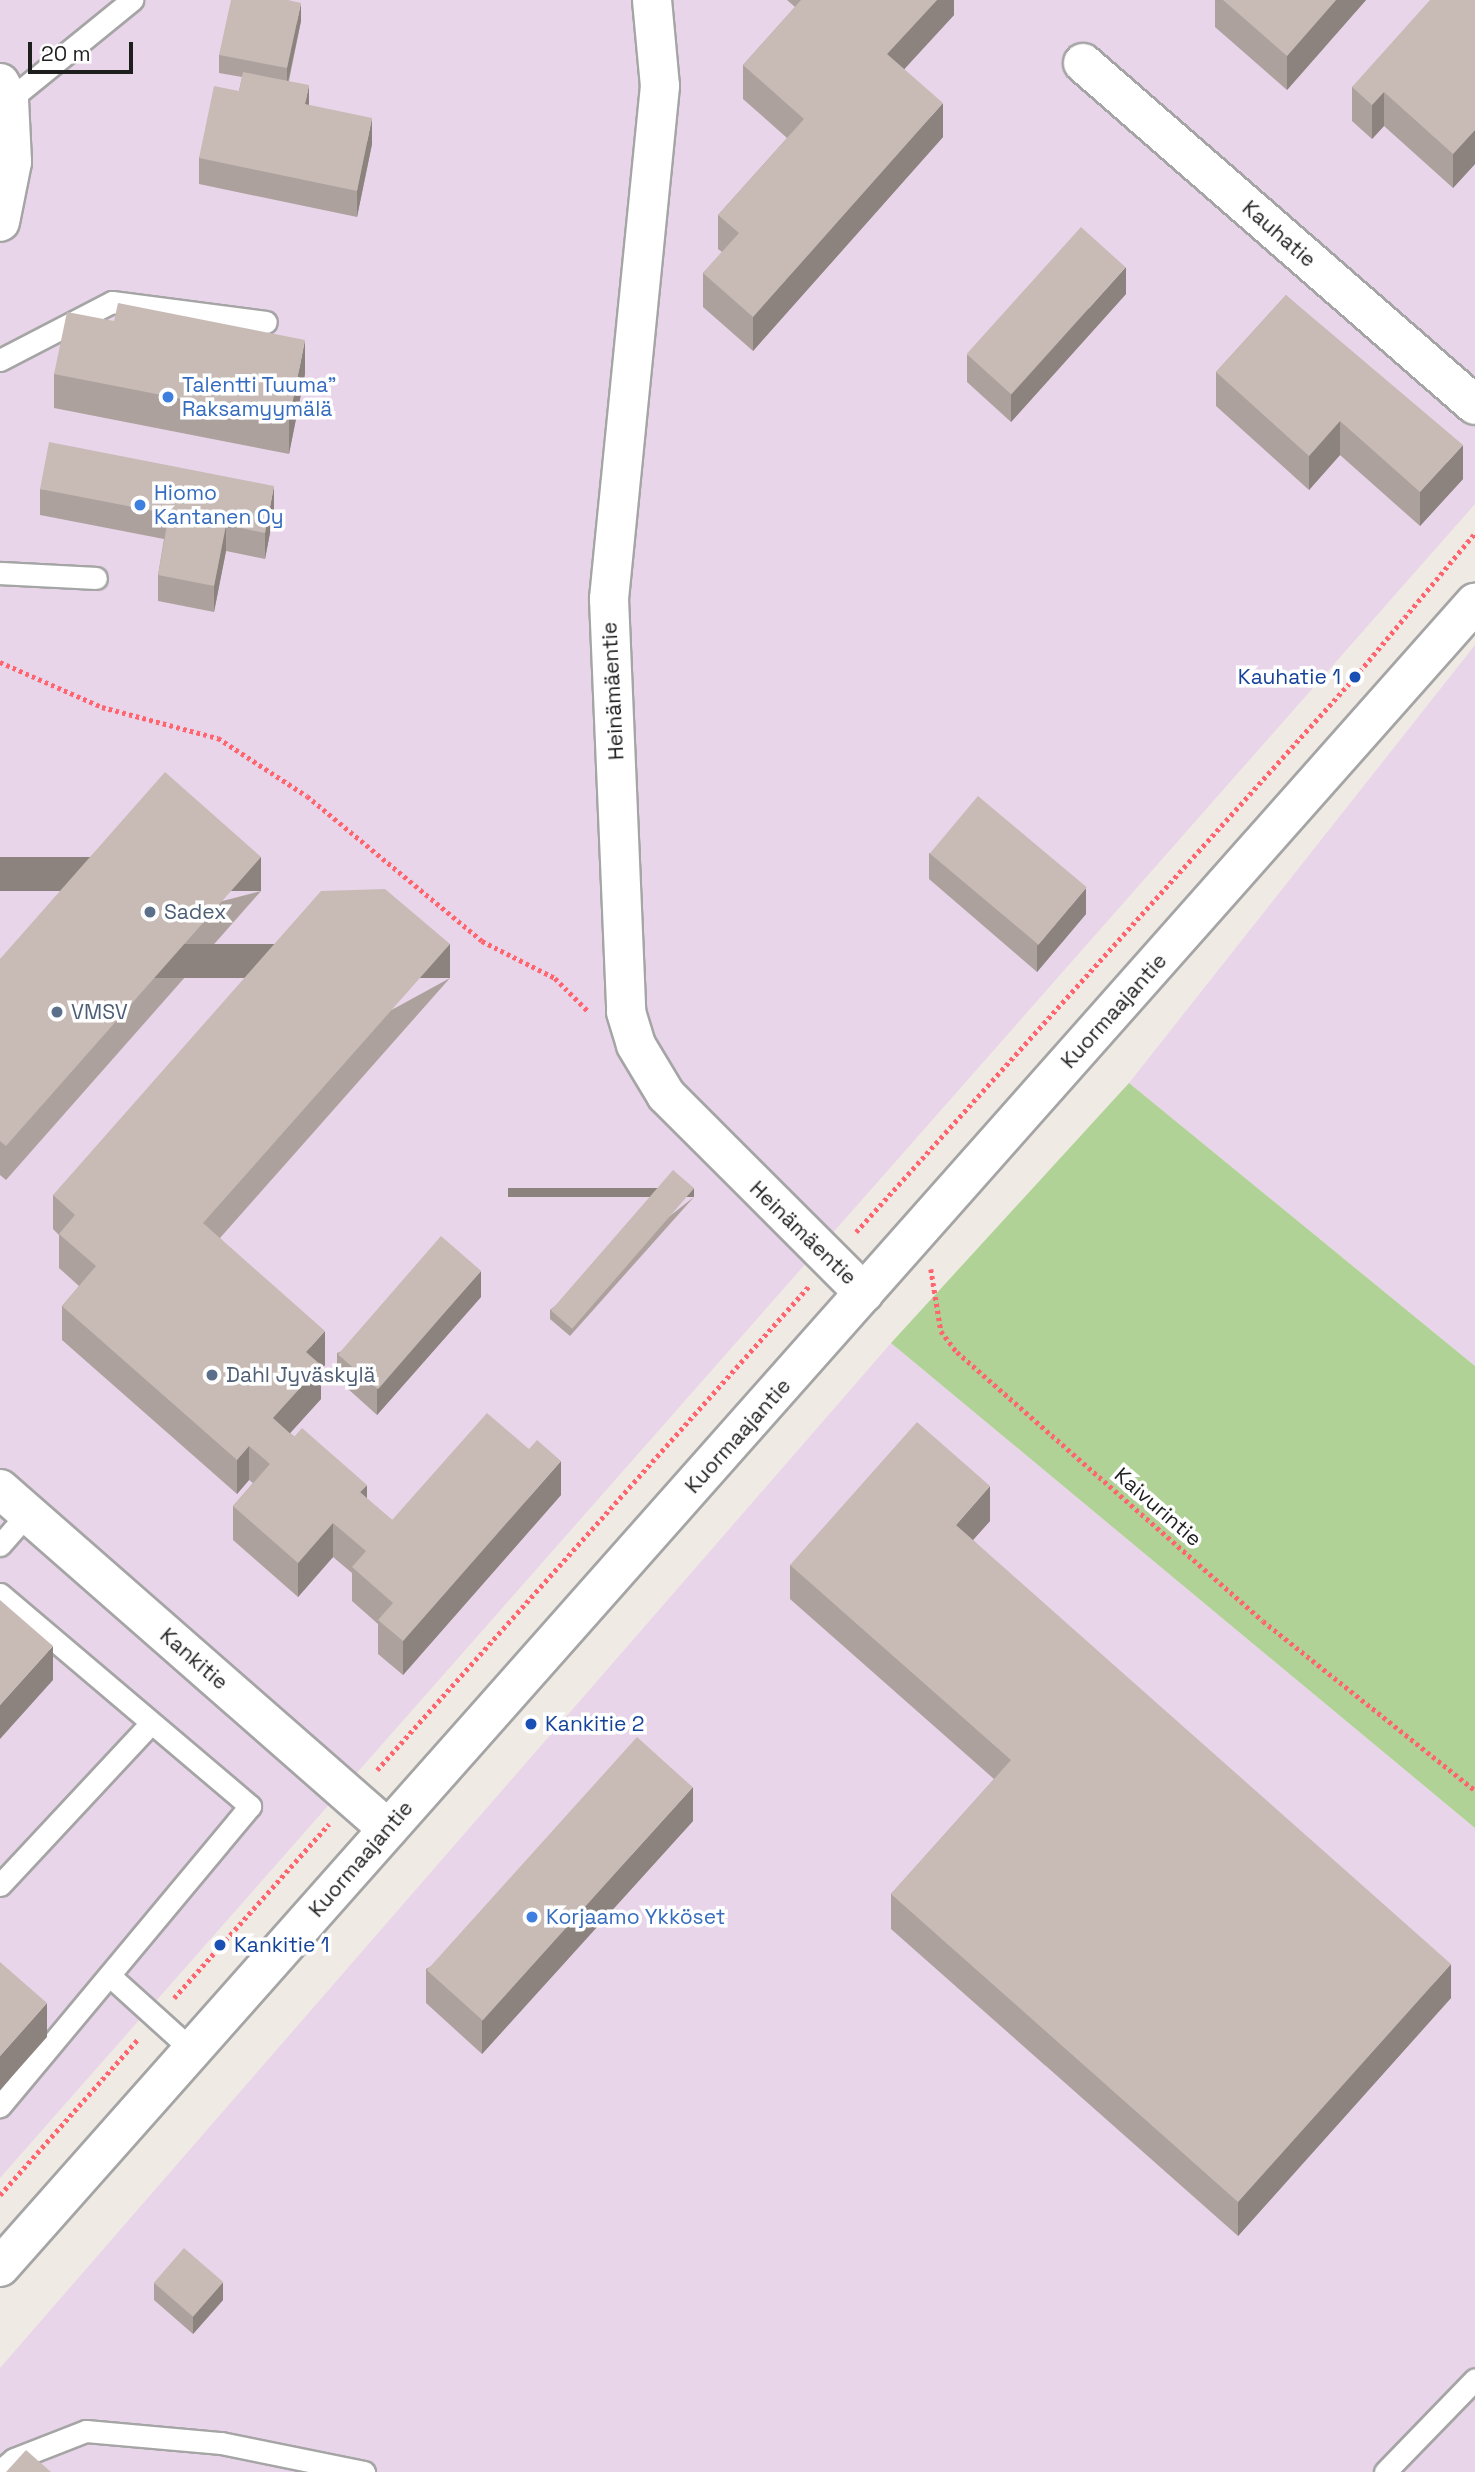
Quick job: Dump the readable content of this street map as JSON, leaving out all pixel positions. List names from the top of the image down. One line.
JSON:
{"streets":{"street":["Kauhatie","Heinämäentie","Kuormaajantie","Kankitie"],"path":["Kaivurintie"]},"crossings":[["Heinämäentie","Kuormaajantie"],["Kuormaajantie","Kaivurintie"],["Kuormaajantie","Kankitie"]],"places":["Talentti Tuuma\" Raksamyymälä","Hiomo Kantanen Oy","Kauhatie 1","Sadex","VMSV","Dahl Jyväskylä","Kankitie 2","Korjaamo Ykköset","Kankitie 1"],"scale_bar":"20 m"}
